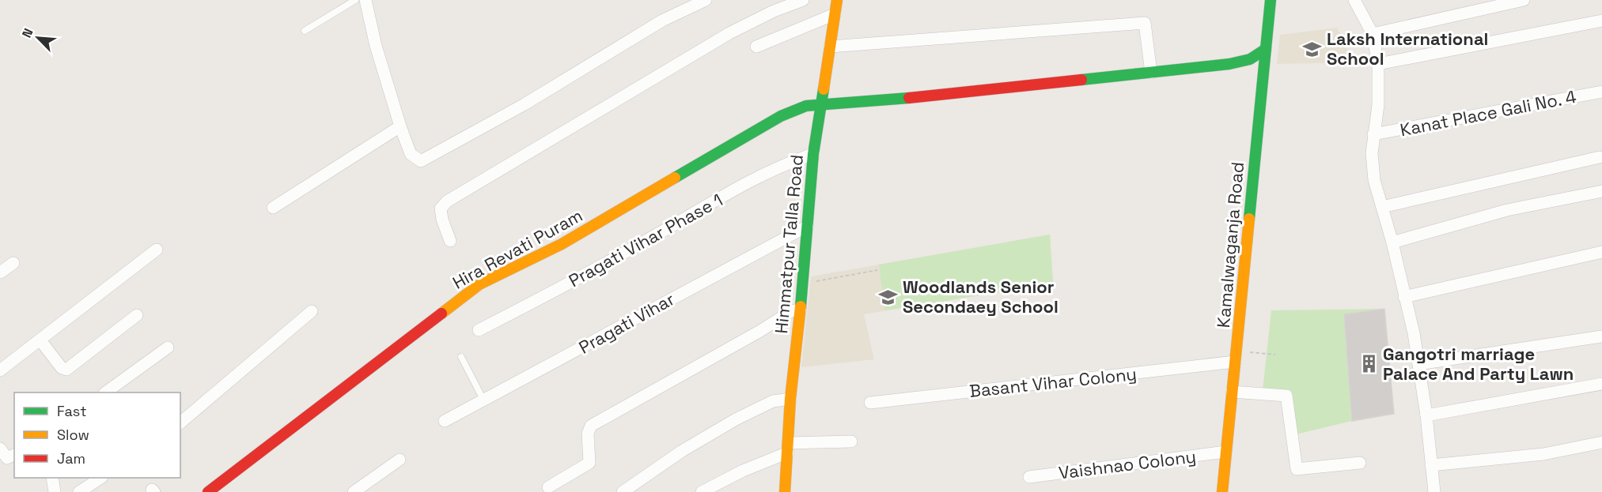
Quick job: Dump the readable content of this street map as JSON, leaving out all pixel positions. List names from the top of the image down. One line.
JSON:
{"streets":{"street":["Kanat Place Gali No. 4","Pragati Vihar Phase 1","Himmatpur Talla Road","Kamalwaganja Road","Hira Revati Puram","Pragati Vihar","Basant Vihar Colony","Vaishnao Colony"]},"crossings":[["Pragati Vihar Phase 1","Himmatpur Talla Road"],["Himmatpur Talla Road","Hira Revati Puram"],["Himmatpur Talla Road","Pragati Vihar"],["Kamalwaganja Road","Hira Revati Puram"],["Kamalwaganja Road","Basant Vihar Colony"],["Kamalwaganja Road","Vaishnao Colony"]],"places":{"school or university":["Laksh International School","Woodlands Senior Secondaey School"],"building":["Gangotri marriage Palace And Party Lawn"]},"legend":["Fast","Slow","Jam"],"north":"top left"}
